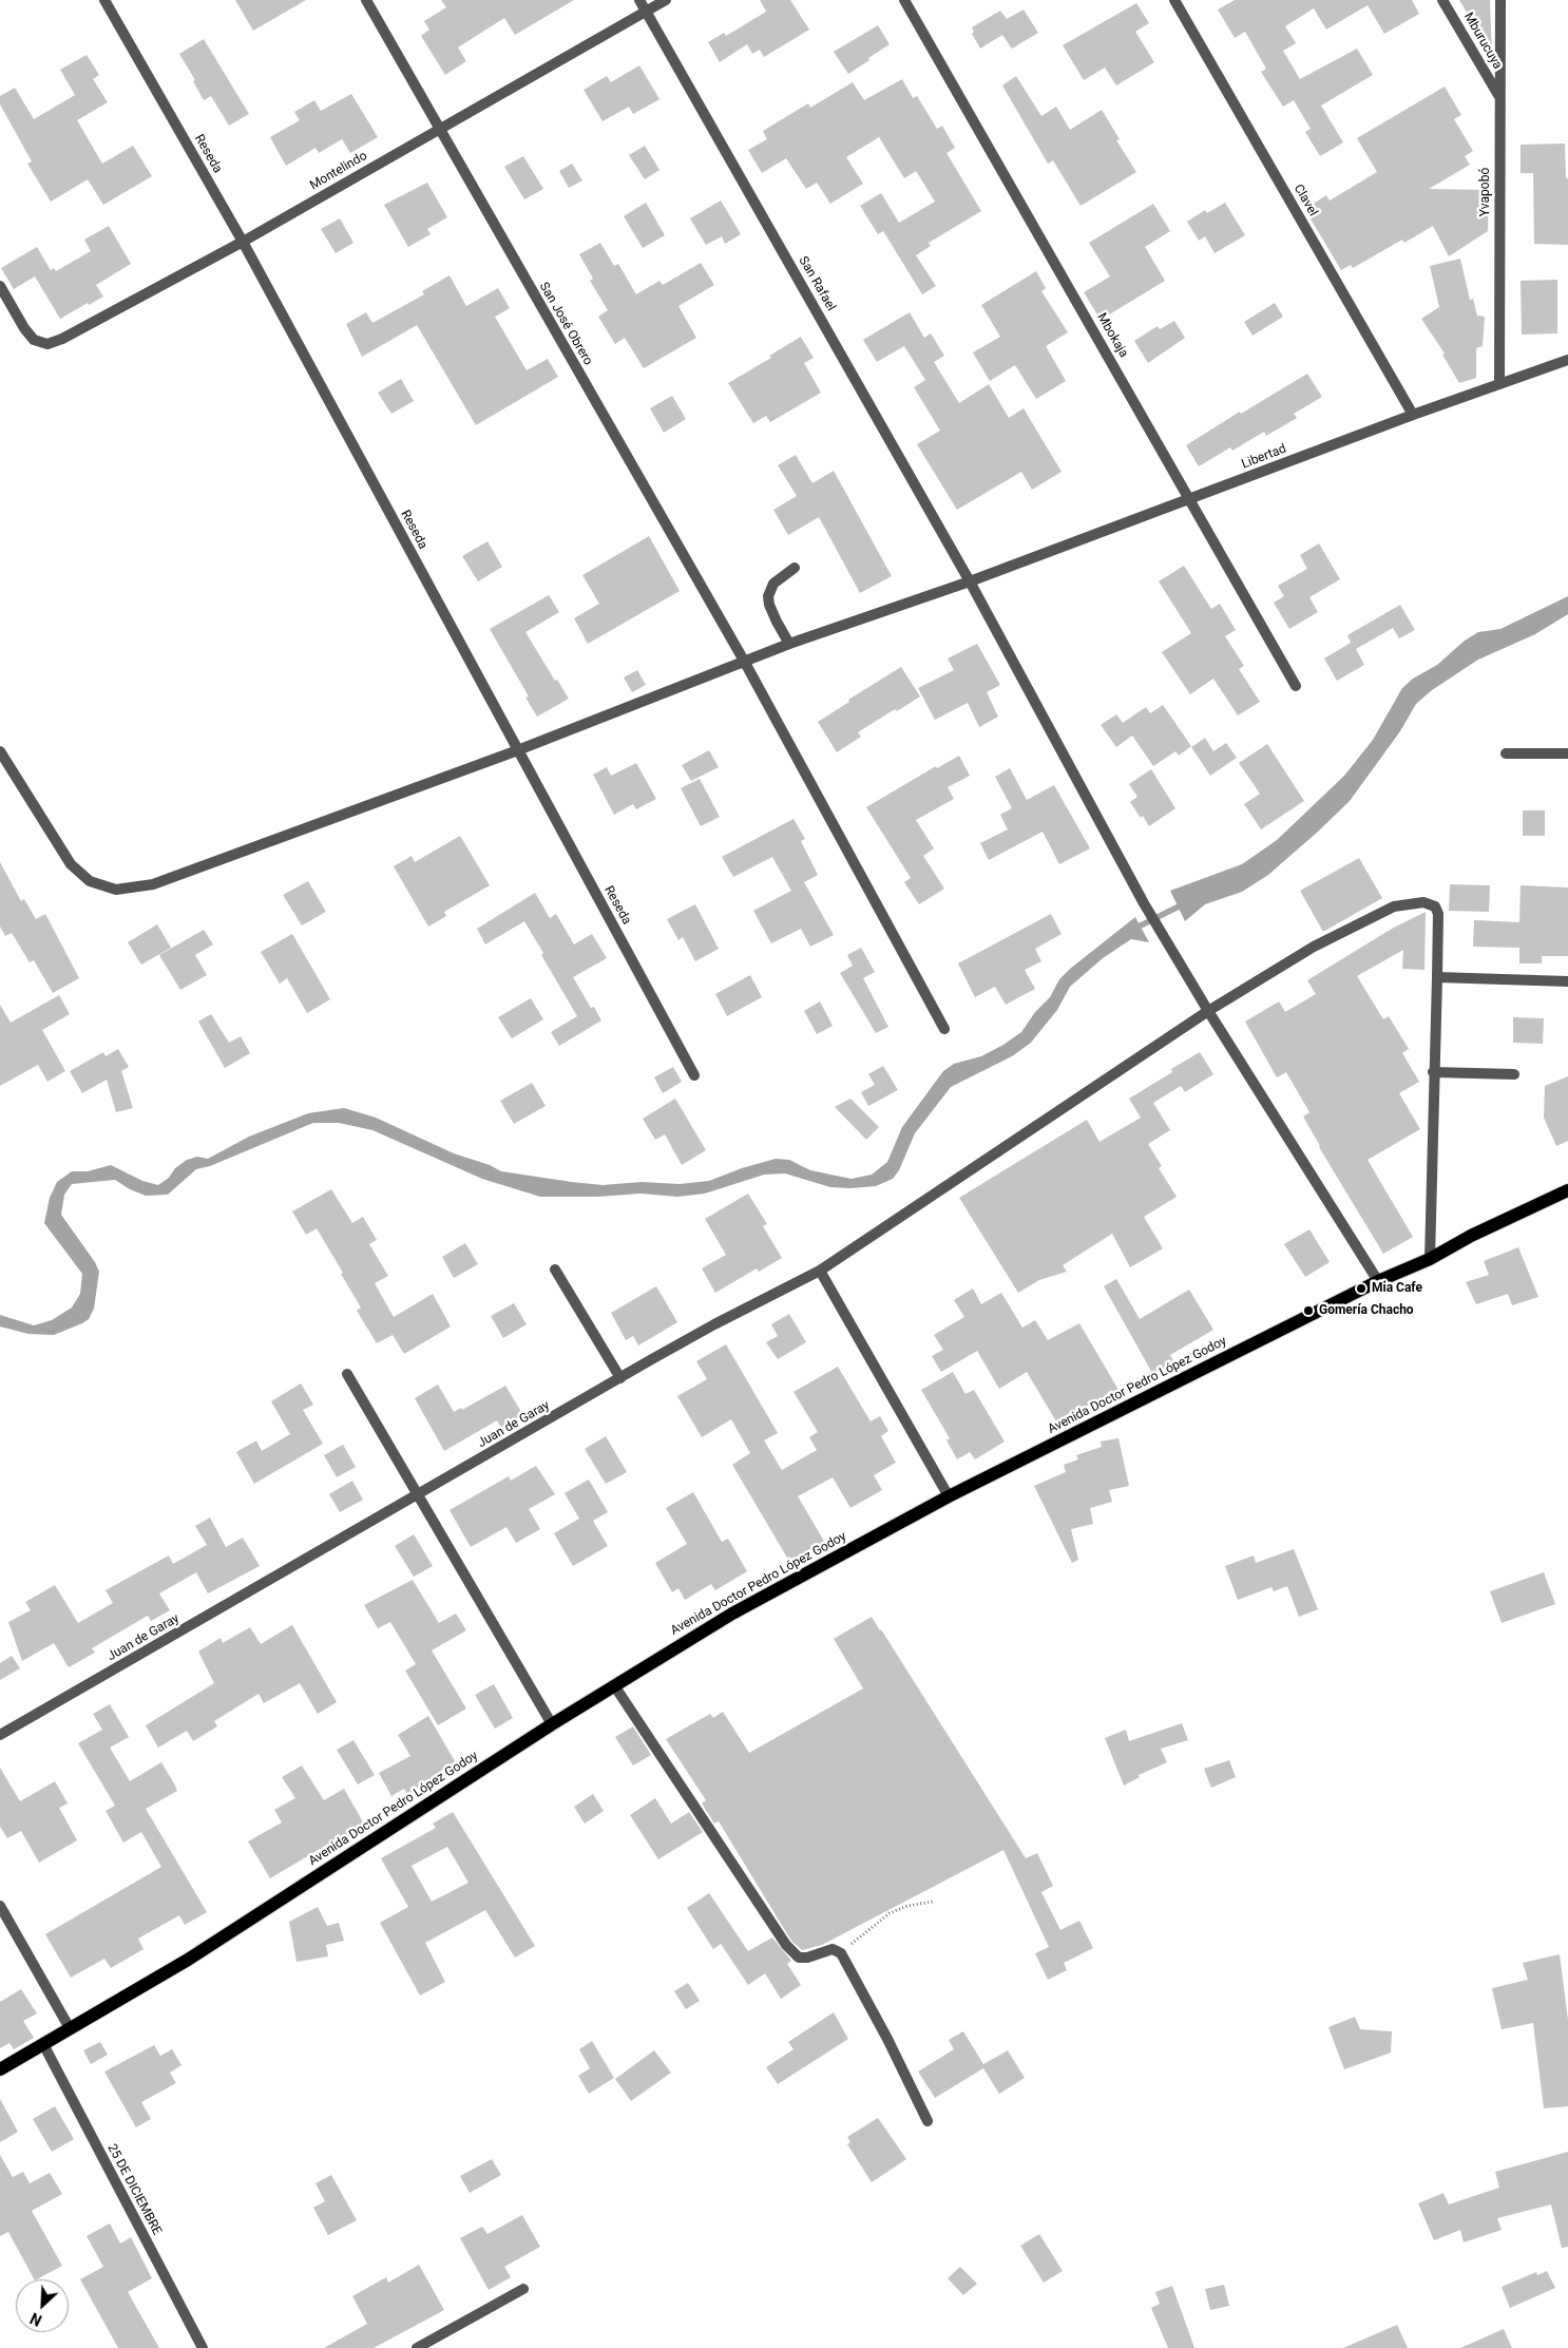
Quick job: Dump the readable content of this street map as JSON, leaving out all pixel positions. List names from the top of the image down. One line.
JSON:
{"streets":{"main road":["Avenida Doctor Pedro López Godoy"],"street":["Mburucuya","Reseda","Montelindo","Yvapobó","Clavel","San Rafael","San José Obrero","Mbokaja","Libertad","Juan de Garay","25 DE DICIEMBRE"]},"crossings":[["Mburucuya","Yvapobó"],["Reseda","Montelindo"],["Reseda","Libertad"],["Montelindo","San Rafael"],["Montelindo","San José Obrero"],["Yvapobó","Libertad"],["Clavel","Libertad"],["San Rafael","Libertad"],["San Rafael","Avenida Doctor Pedro López Godoy"],["San Rafael","Juan de Garay"],["San José Obrero","Libertad"],["Mbokaja","Libertad"],["Avenida Doctor Pedro López Godoy","25 DE DICIEMBRE"]],"places":["Mia Cafe","Gomería Chacho"],"north":"bottom left"}
